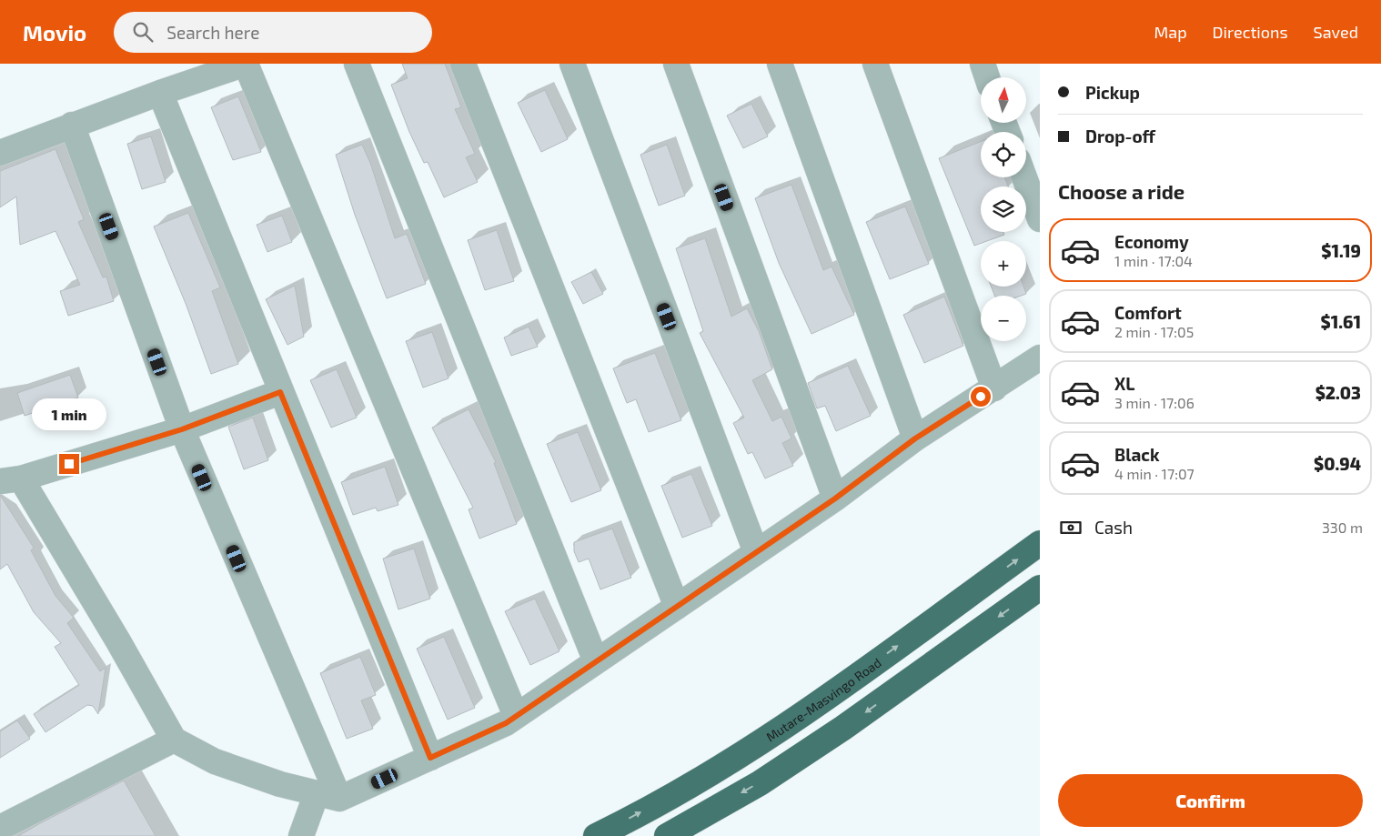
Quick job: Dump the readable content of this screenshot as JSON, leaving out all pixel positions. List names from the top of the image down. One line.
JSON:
{"streets":{"highway":["Mutare-Masvingo Road"]},"north":"top","page":{"header":"Movio","search":"Search here","nav":["Map","Directions","Saved"],"banner":["Pickup","Drop-off"],"map_buttons":["+","−"],"heading":"Choose a ride","list":[{"name":"Economy","note":"1 min · 17:04","value":"$1.19"},{"name":"Comfort","note":"2 min · 17:05","value":"$1.61"},{"name":"XL","note":"3 min · 17:06","value":"$2.03"},{"name":"Black","note":"4 min · 17:07","value":"$0.94"}],"bubble":"1 min","pay":["Cash","330 m"],"buttons":"Confirm"}}
